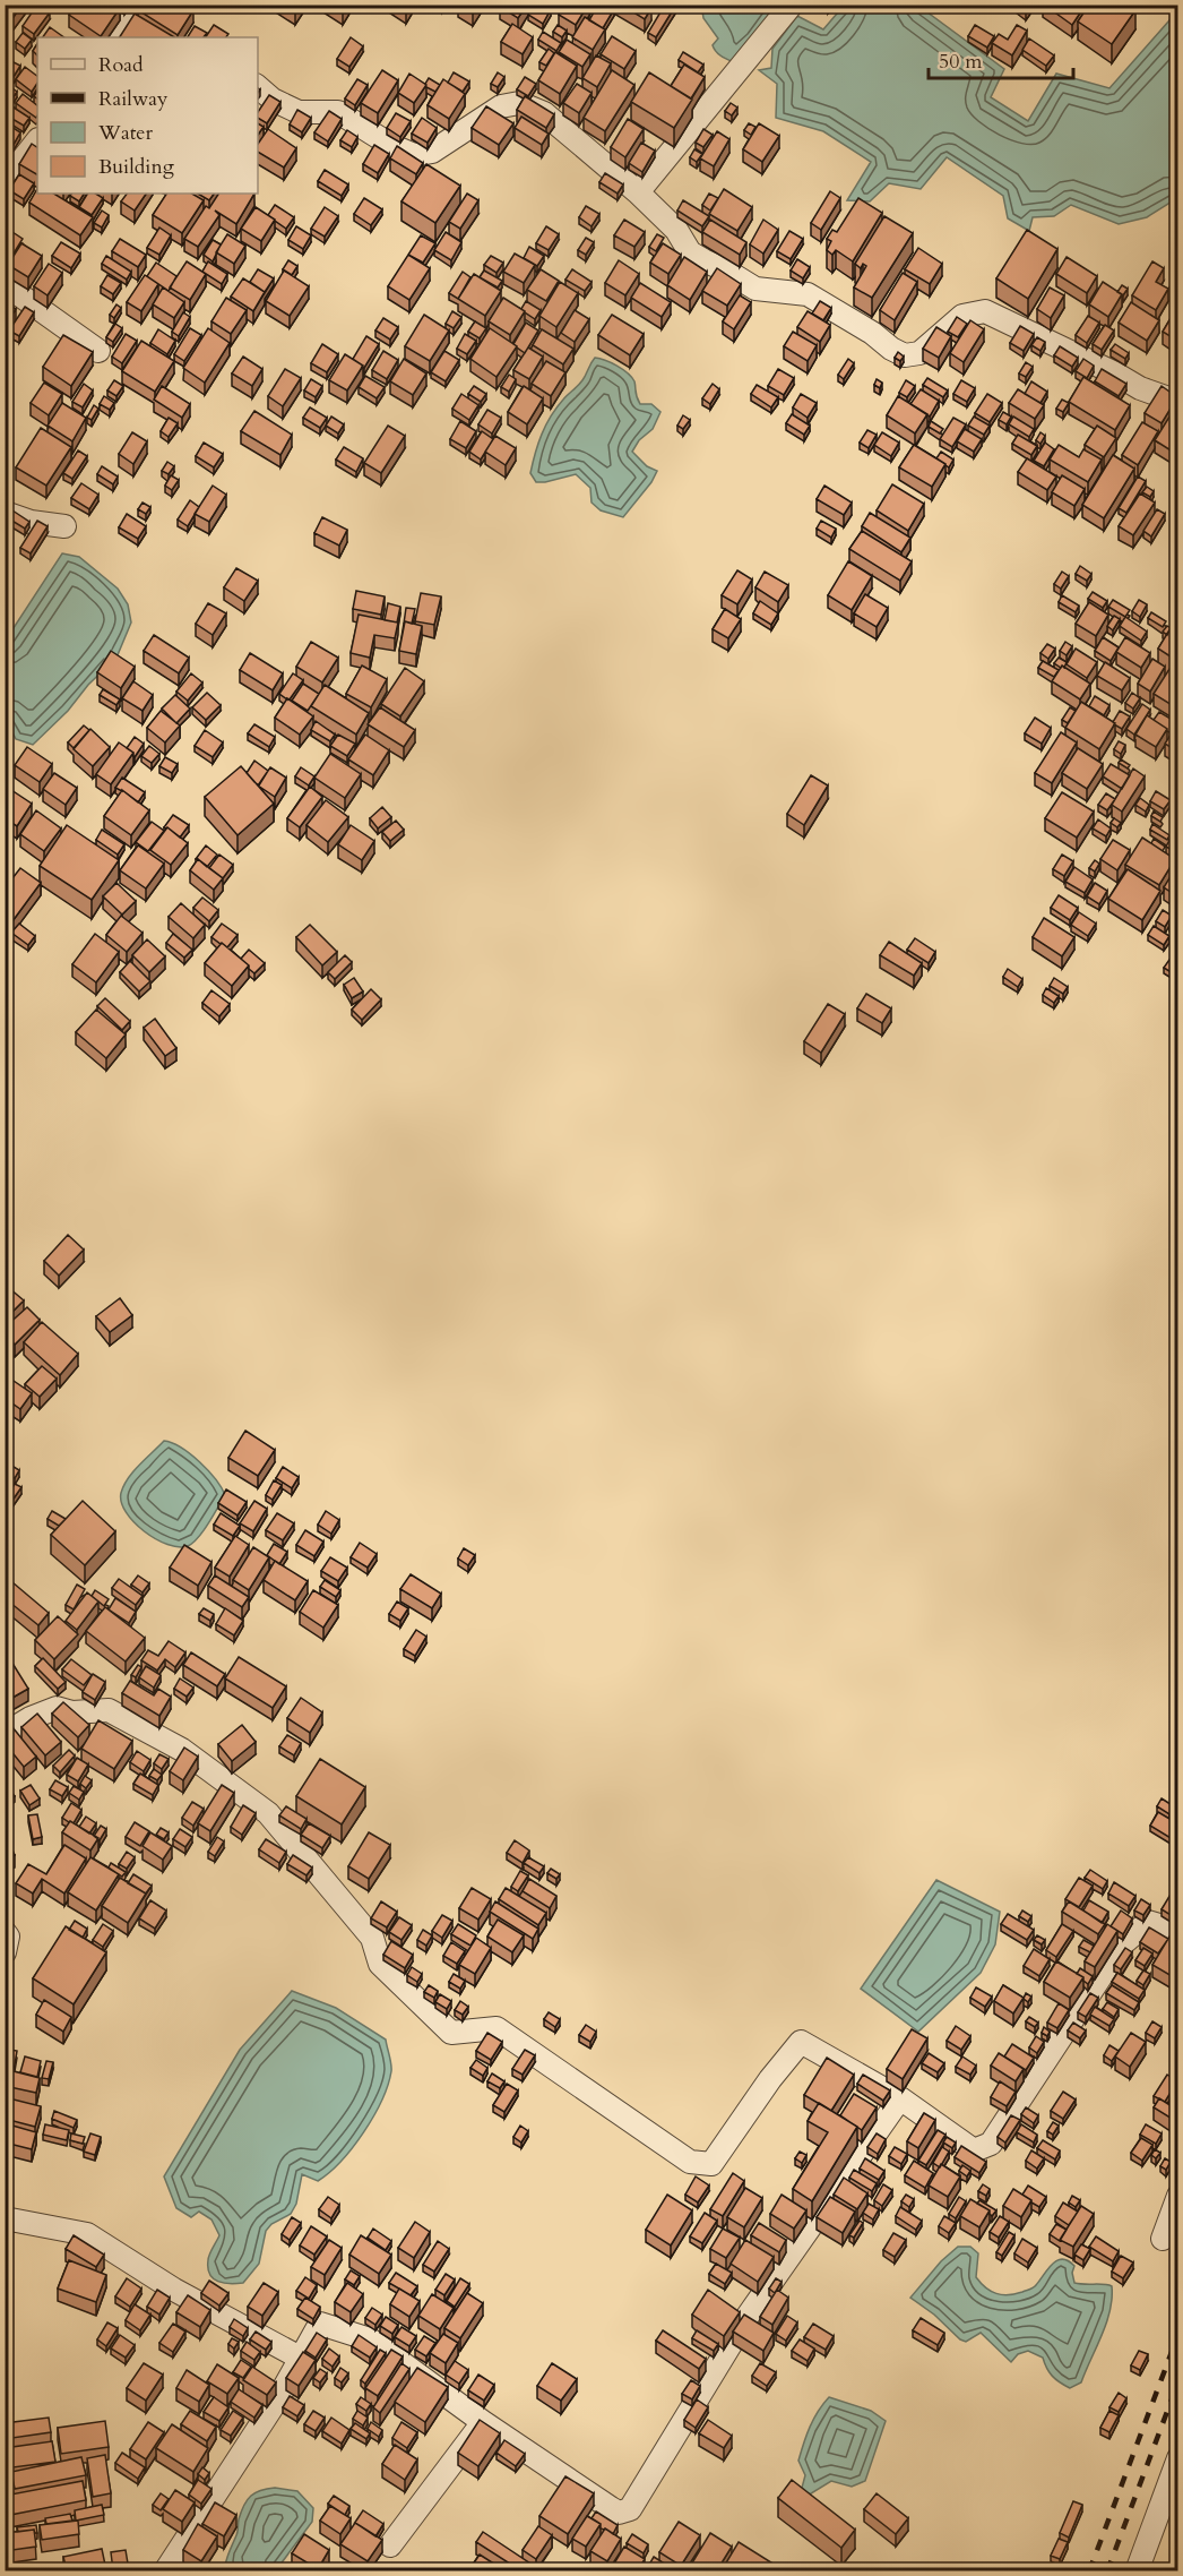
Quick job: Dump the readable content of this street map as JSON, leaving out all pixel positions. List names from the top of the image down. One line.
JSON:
{"legend":["Road","Railway","Water","Building"],"scale_bar":"50 m"}
